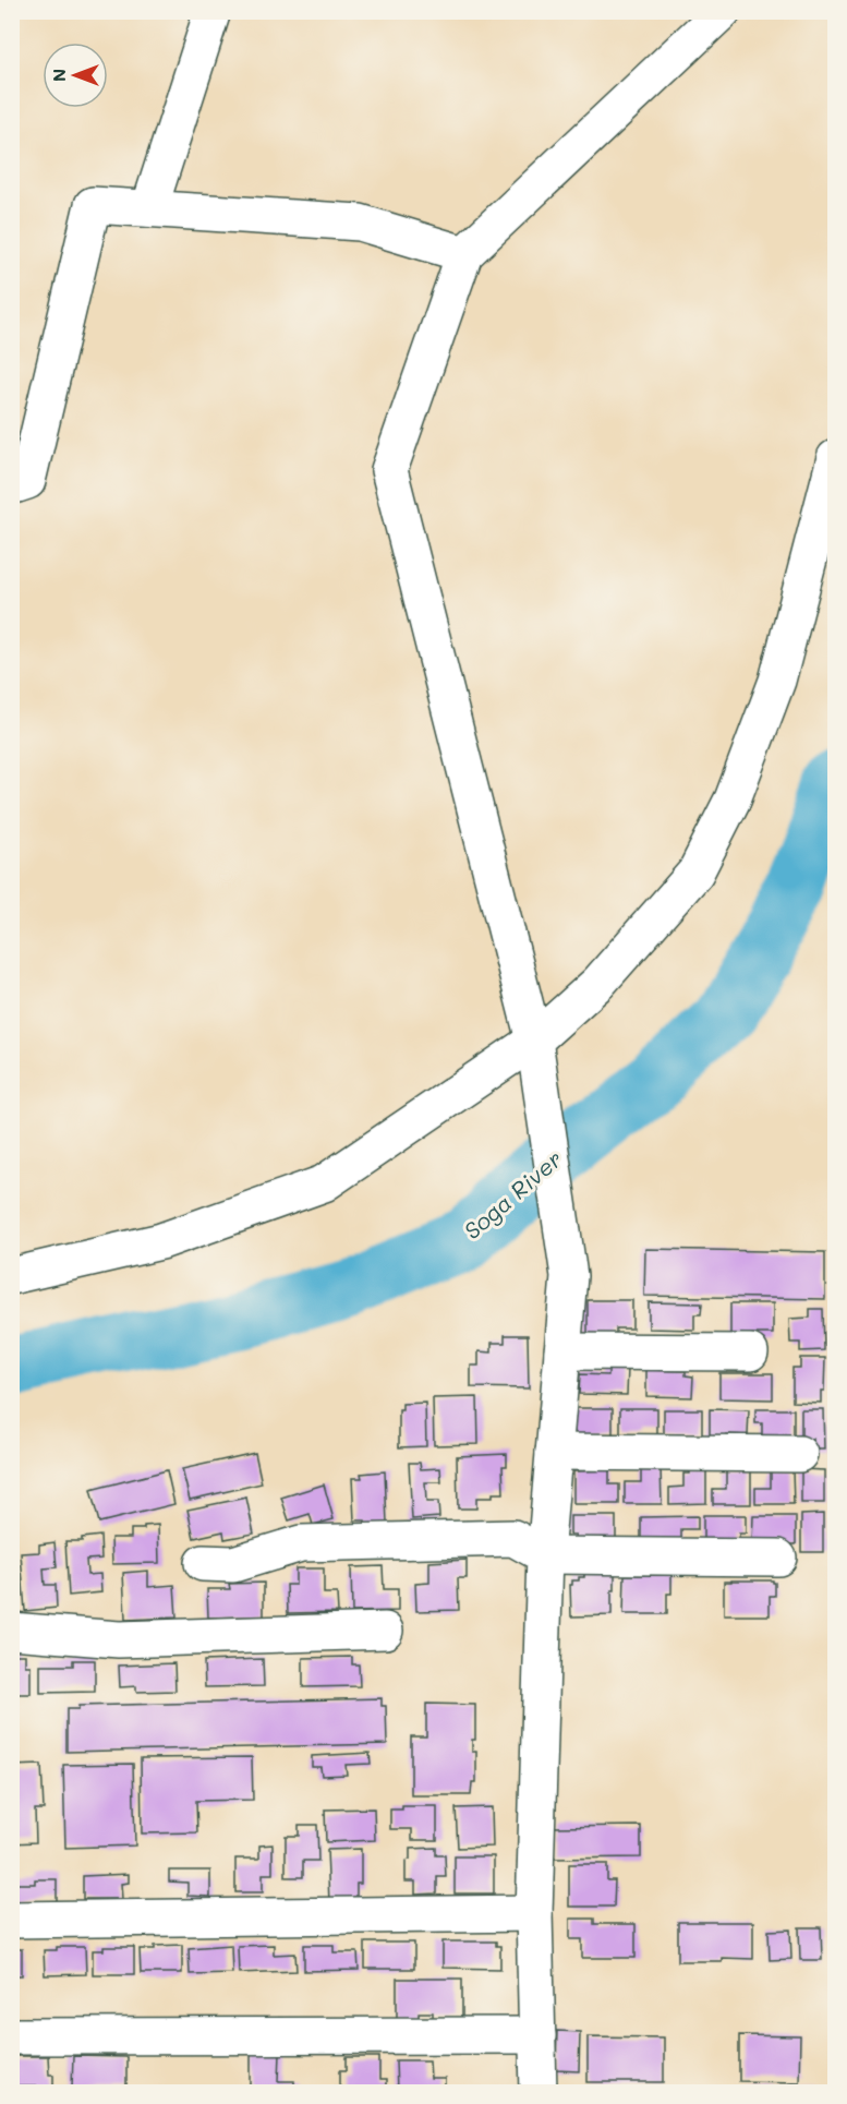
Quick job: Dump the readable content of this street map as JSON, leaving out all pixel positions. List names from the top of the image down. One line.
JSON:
{"water":["Soga River"],"north":"left"}
